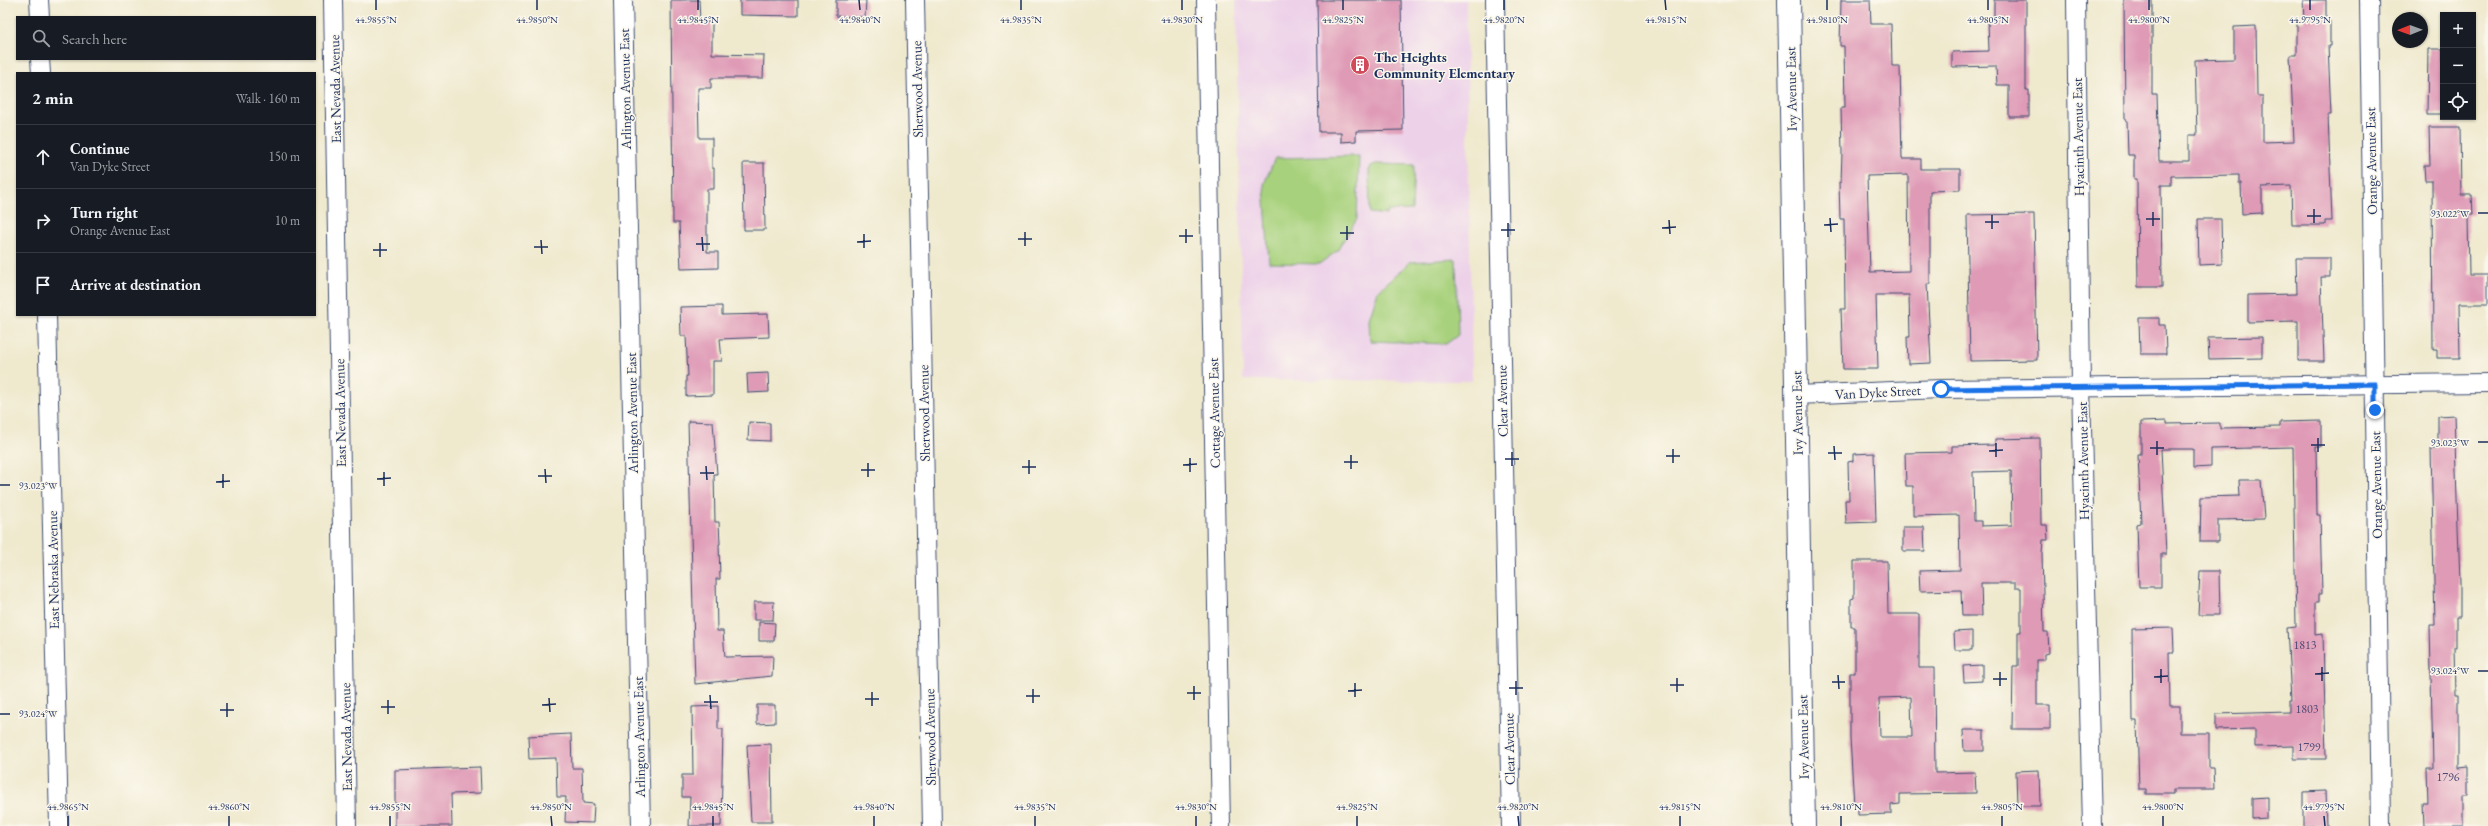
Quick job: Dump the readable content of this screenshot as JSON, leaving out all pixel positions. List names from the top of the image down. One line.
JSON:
{"streets":{"street":["East Nevada Avenue","Arlington Avenue East","Sherwood Avenue","Ivy Avenue East","Hyacinth Avenue East","Orange Avenue East","Van Dyke Street","Clear Avenue","Cottage Avenue East","East Nebraska Avenue"]},"crossings":[["Ivy Avenue East","Van Dyke Street"],["Hyacinth Avenue East","Van Dyke Street"],["Orange Avenue East","Van Dyke Street"]],"places":{"building":["The Heights Community Elementary"]},"house_numbers":["1813","1803","1799","1796"],"north":"left","page":{"map_buttons":["+","−"],"search":"Search here","heading":["2 min","Walk · 160 m"],"list":[["Continue","Van Dyke Street","150 m"],["Turn right","Orange Avenue East","10 m"],"Arrive at destination"]},"coordinates":["44.9855°N","44.9850°N","44.9845°N","44.9840°N","44.9835°N","44.9830°N","44.9825°N","44.9820°N","44.9815°N","44.9810°N","44.9805°N","44.9800°N","44.9795°N","93.022°W","93.023°W","93.024°W","44.9865°N","44.9860°N"]}
